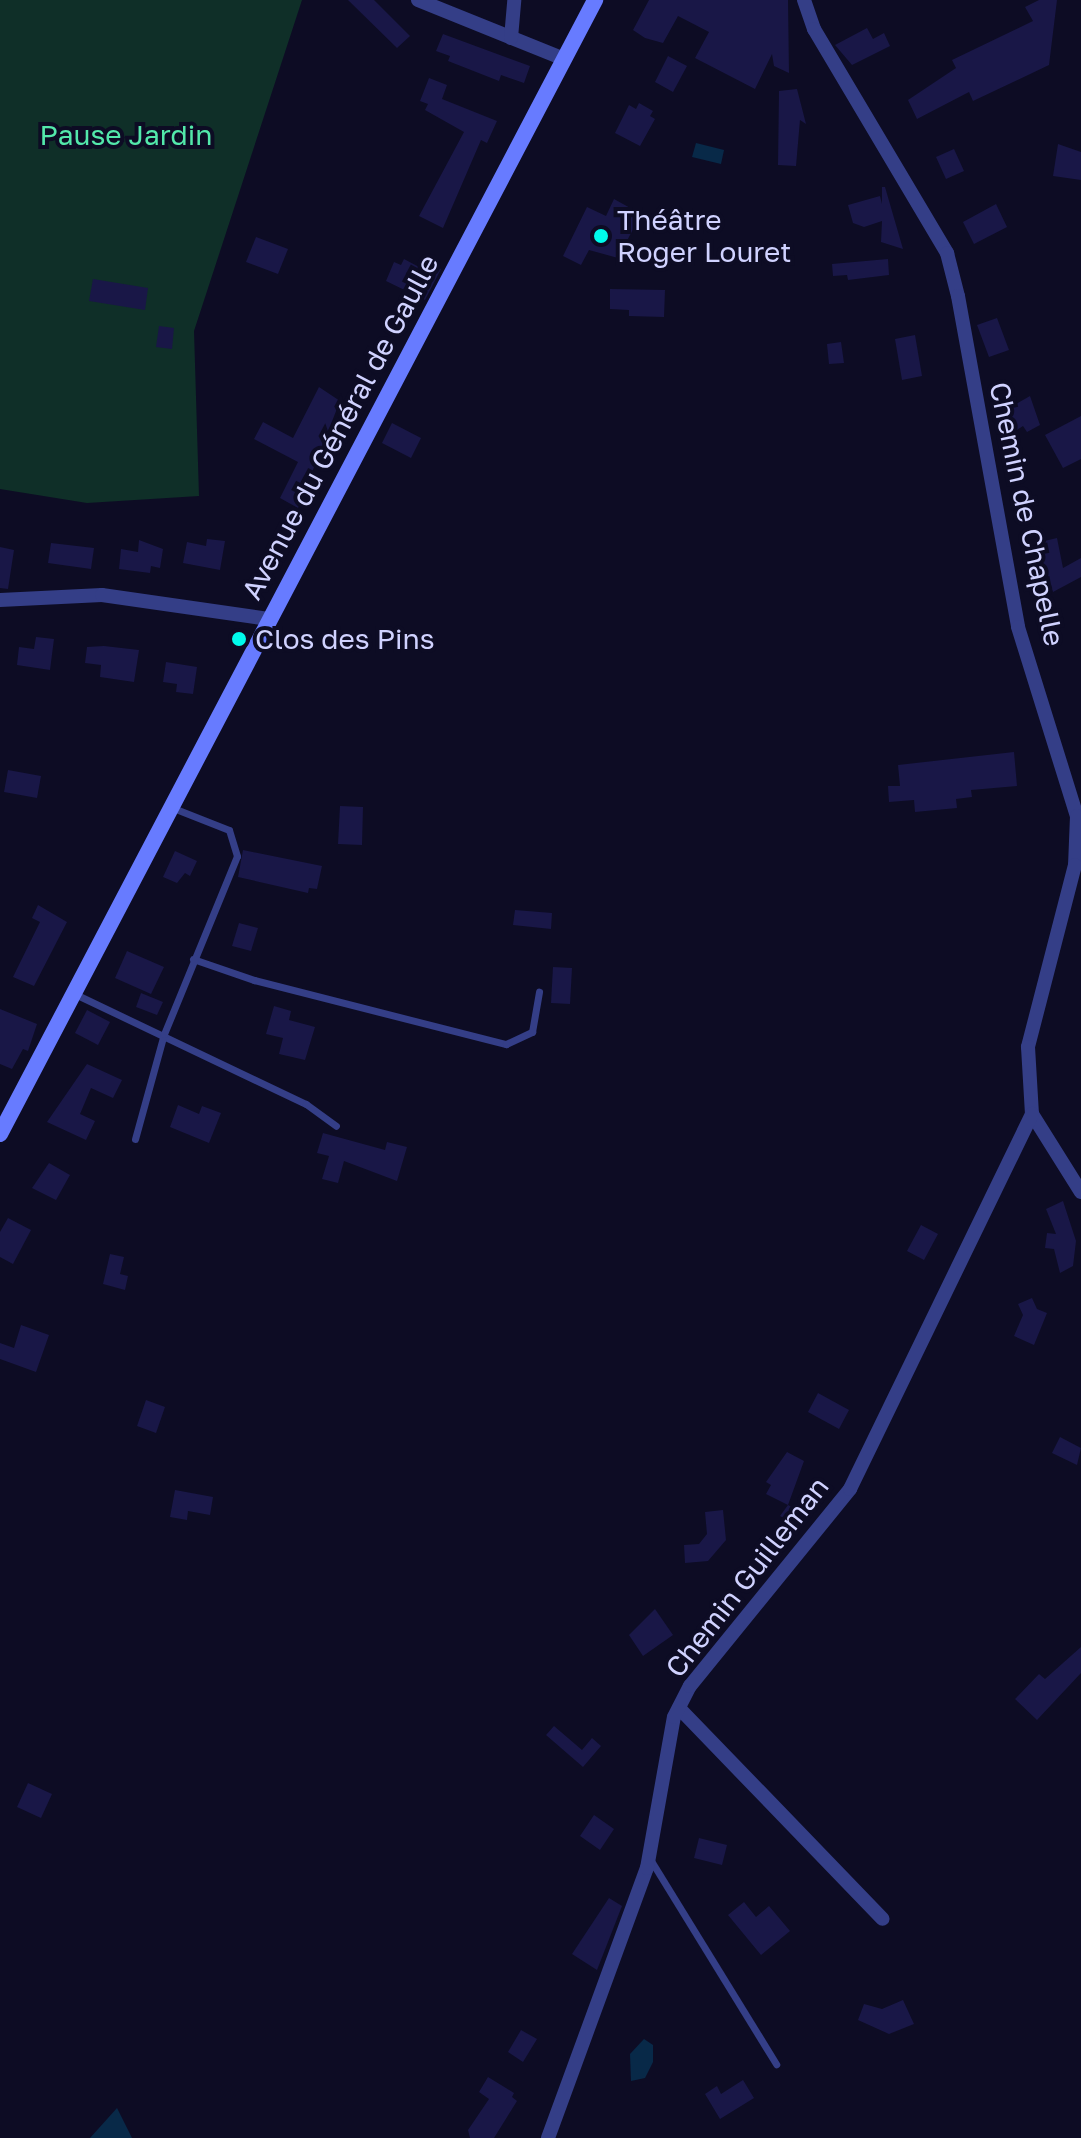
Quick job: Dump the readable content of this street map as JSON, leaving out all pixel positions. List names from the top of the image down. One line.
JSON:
{"streets":{"main road":["Avenue du Général de Gaulle"],"street":["Chemin de Chapelle","Chemin Guilleman"]},"crossings":[["Chemin de Chapelle","Chemin Guilleman"]],"parks":["Pause Jardin"],"places":["Théâtre Roger Louret","Clos des Pins"]}
